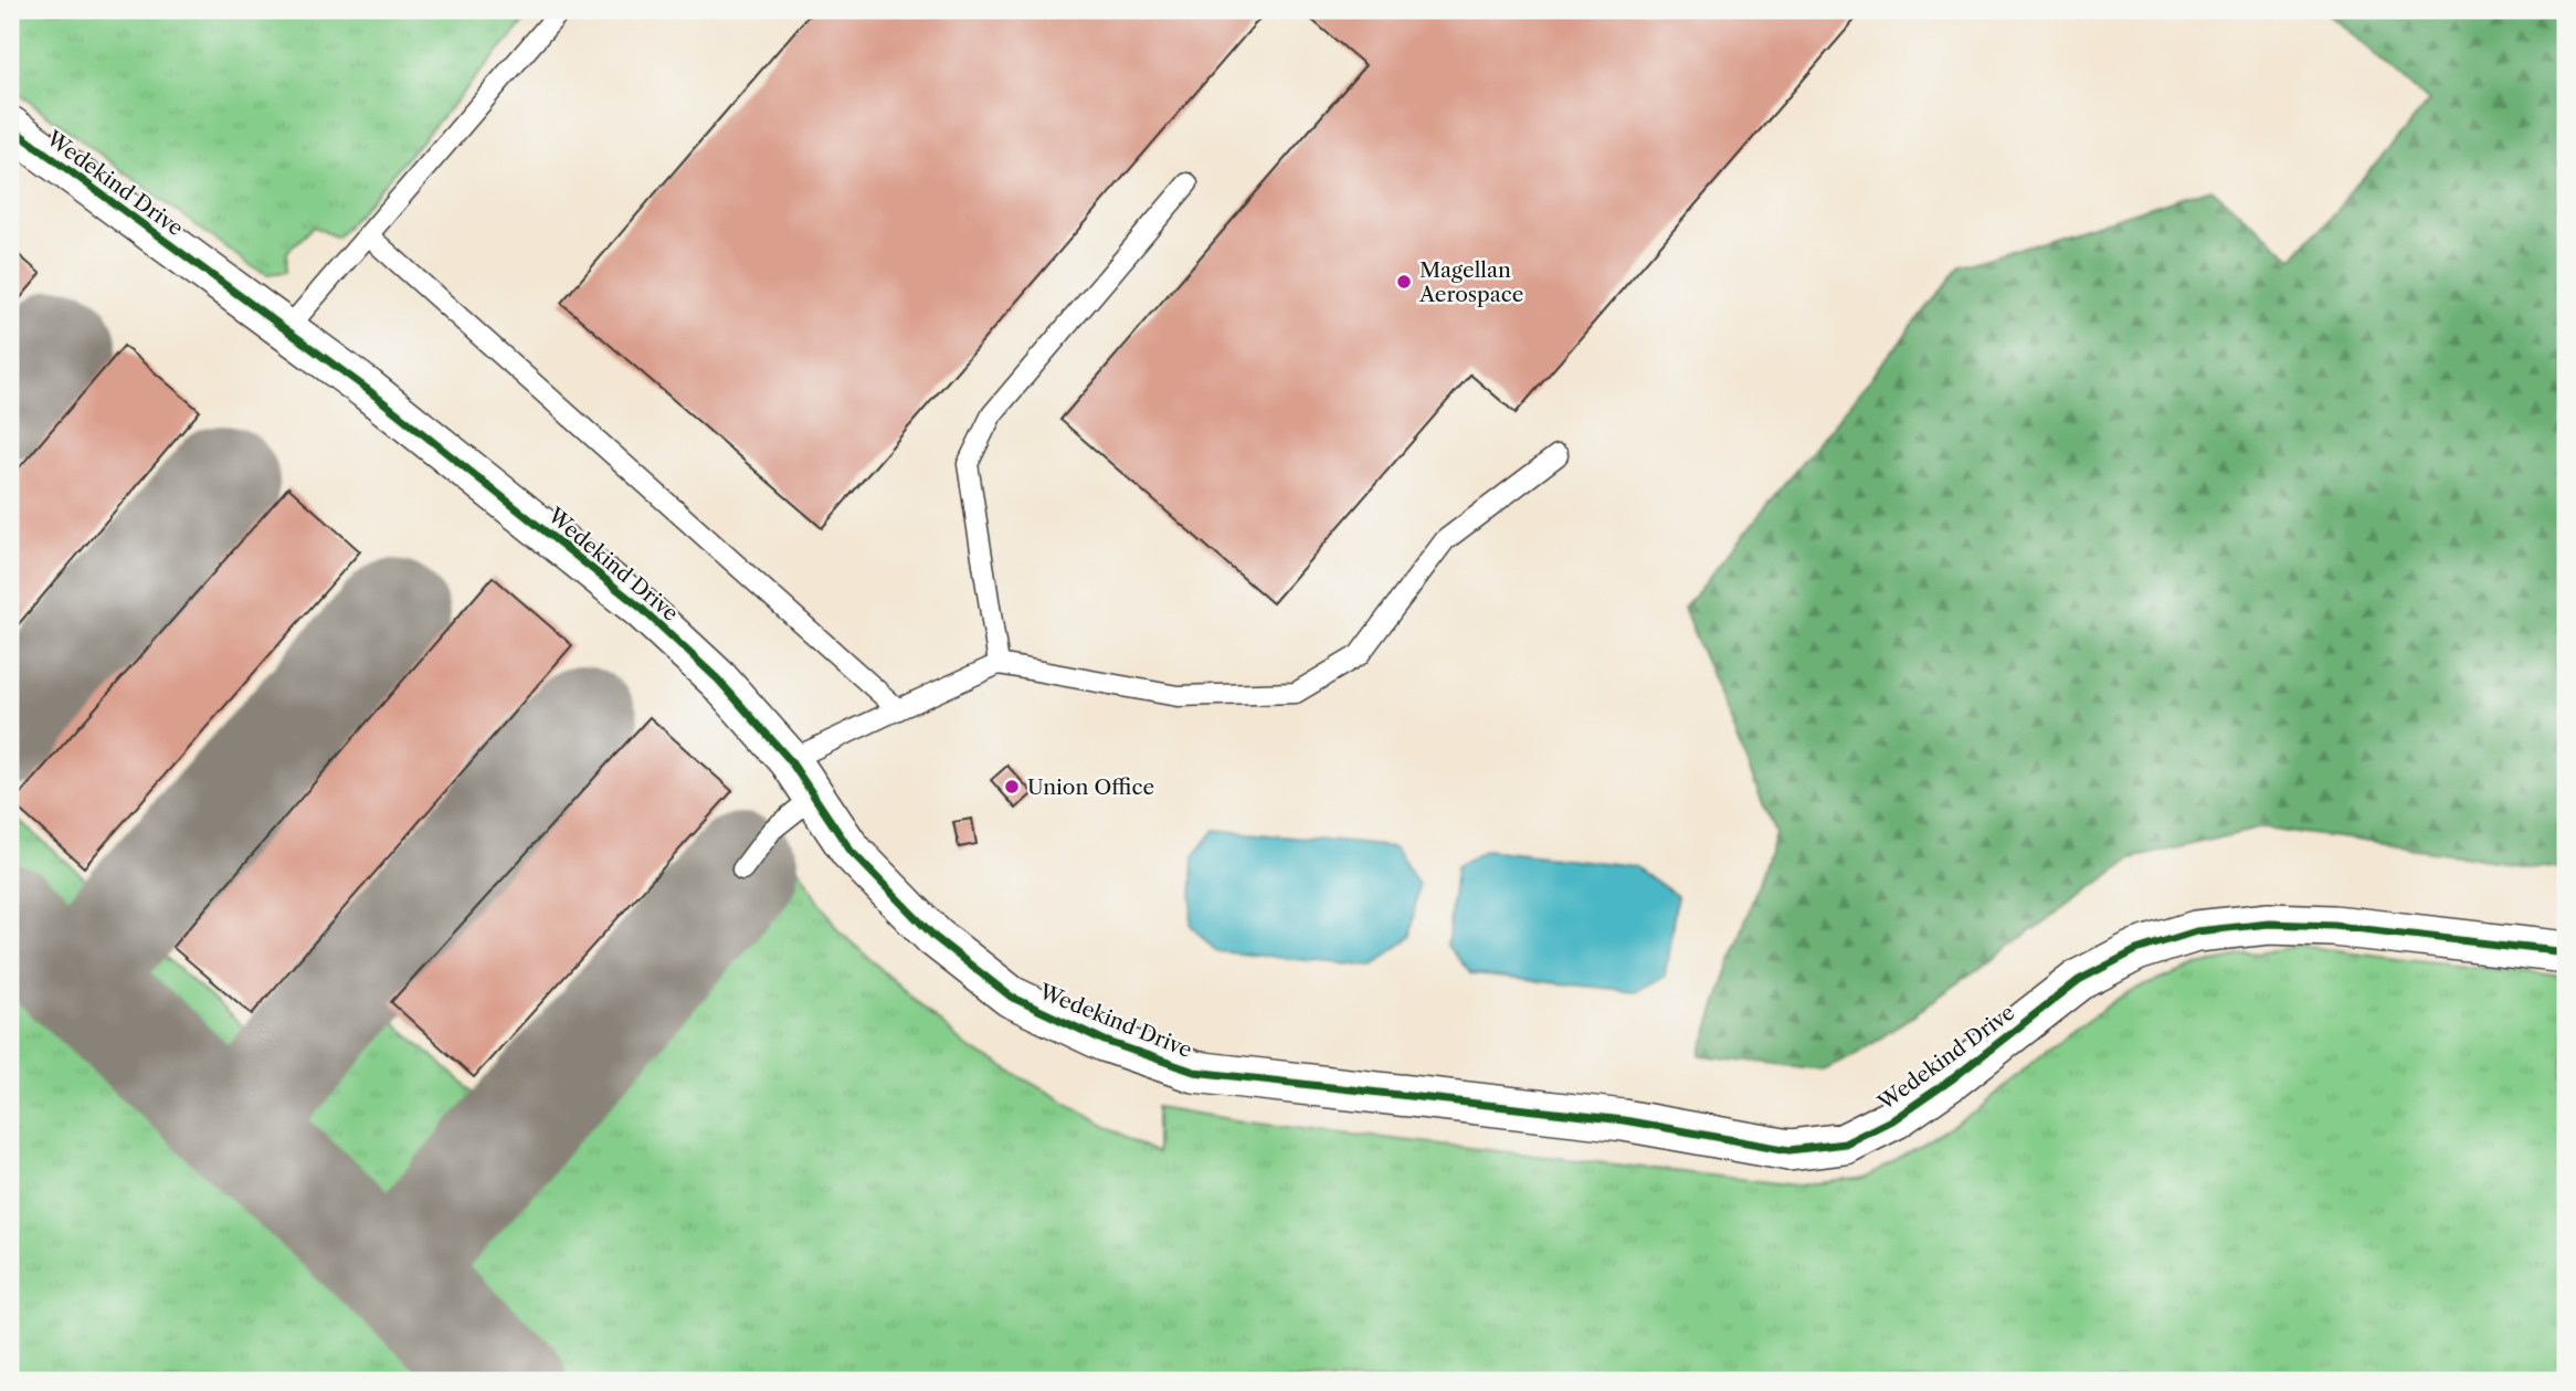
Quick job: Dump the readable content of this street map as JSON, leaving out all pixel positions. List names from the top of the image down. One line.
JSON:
{"streets":{"street":["Wedekind Drive"]},"places":["Magellan Aerospace","Union Office"]}
